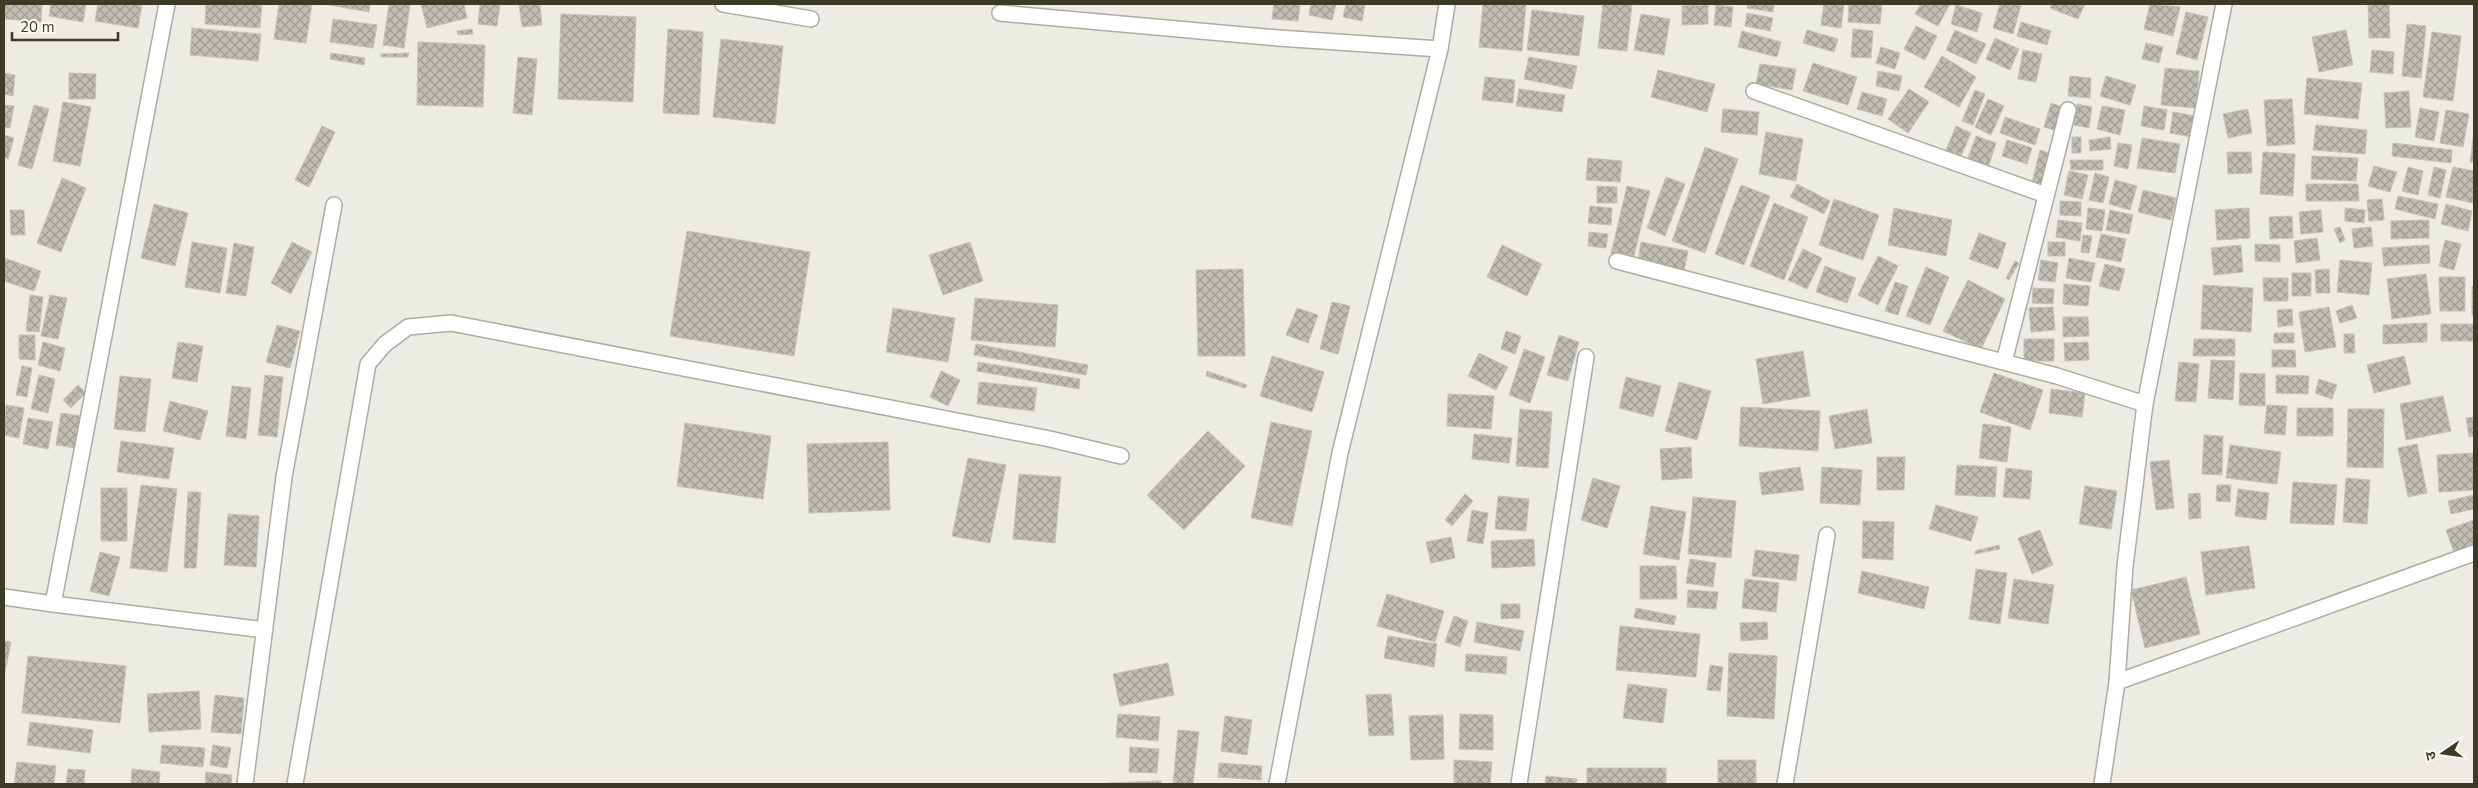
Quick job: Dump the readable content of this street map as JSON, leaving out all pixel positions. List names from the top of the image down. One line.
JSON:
{"scale_bar":"20 m","north":"left"}
